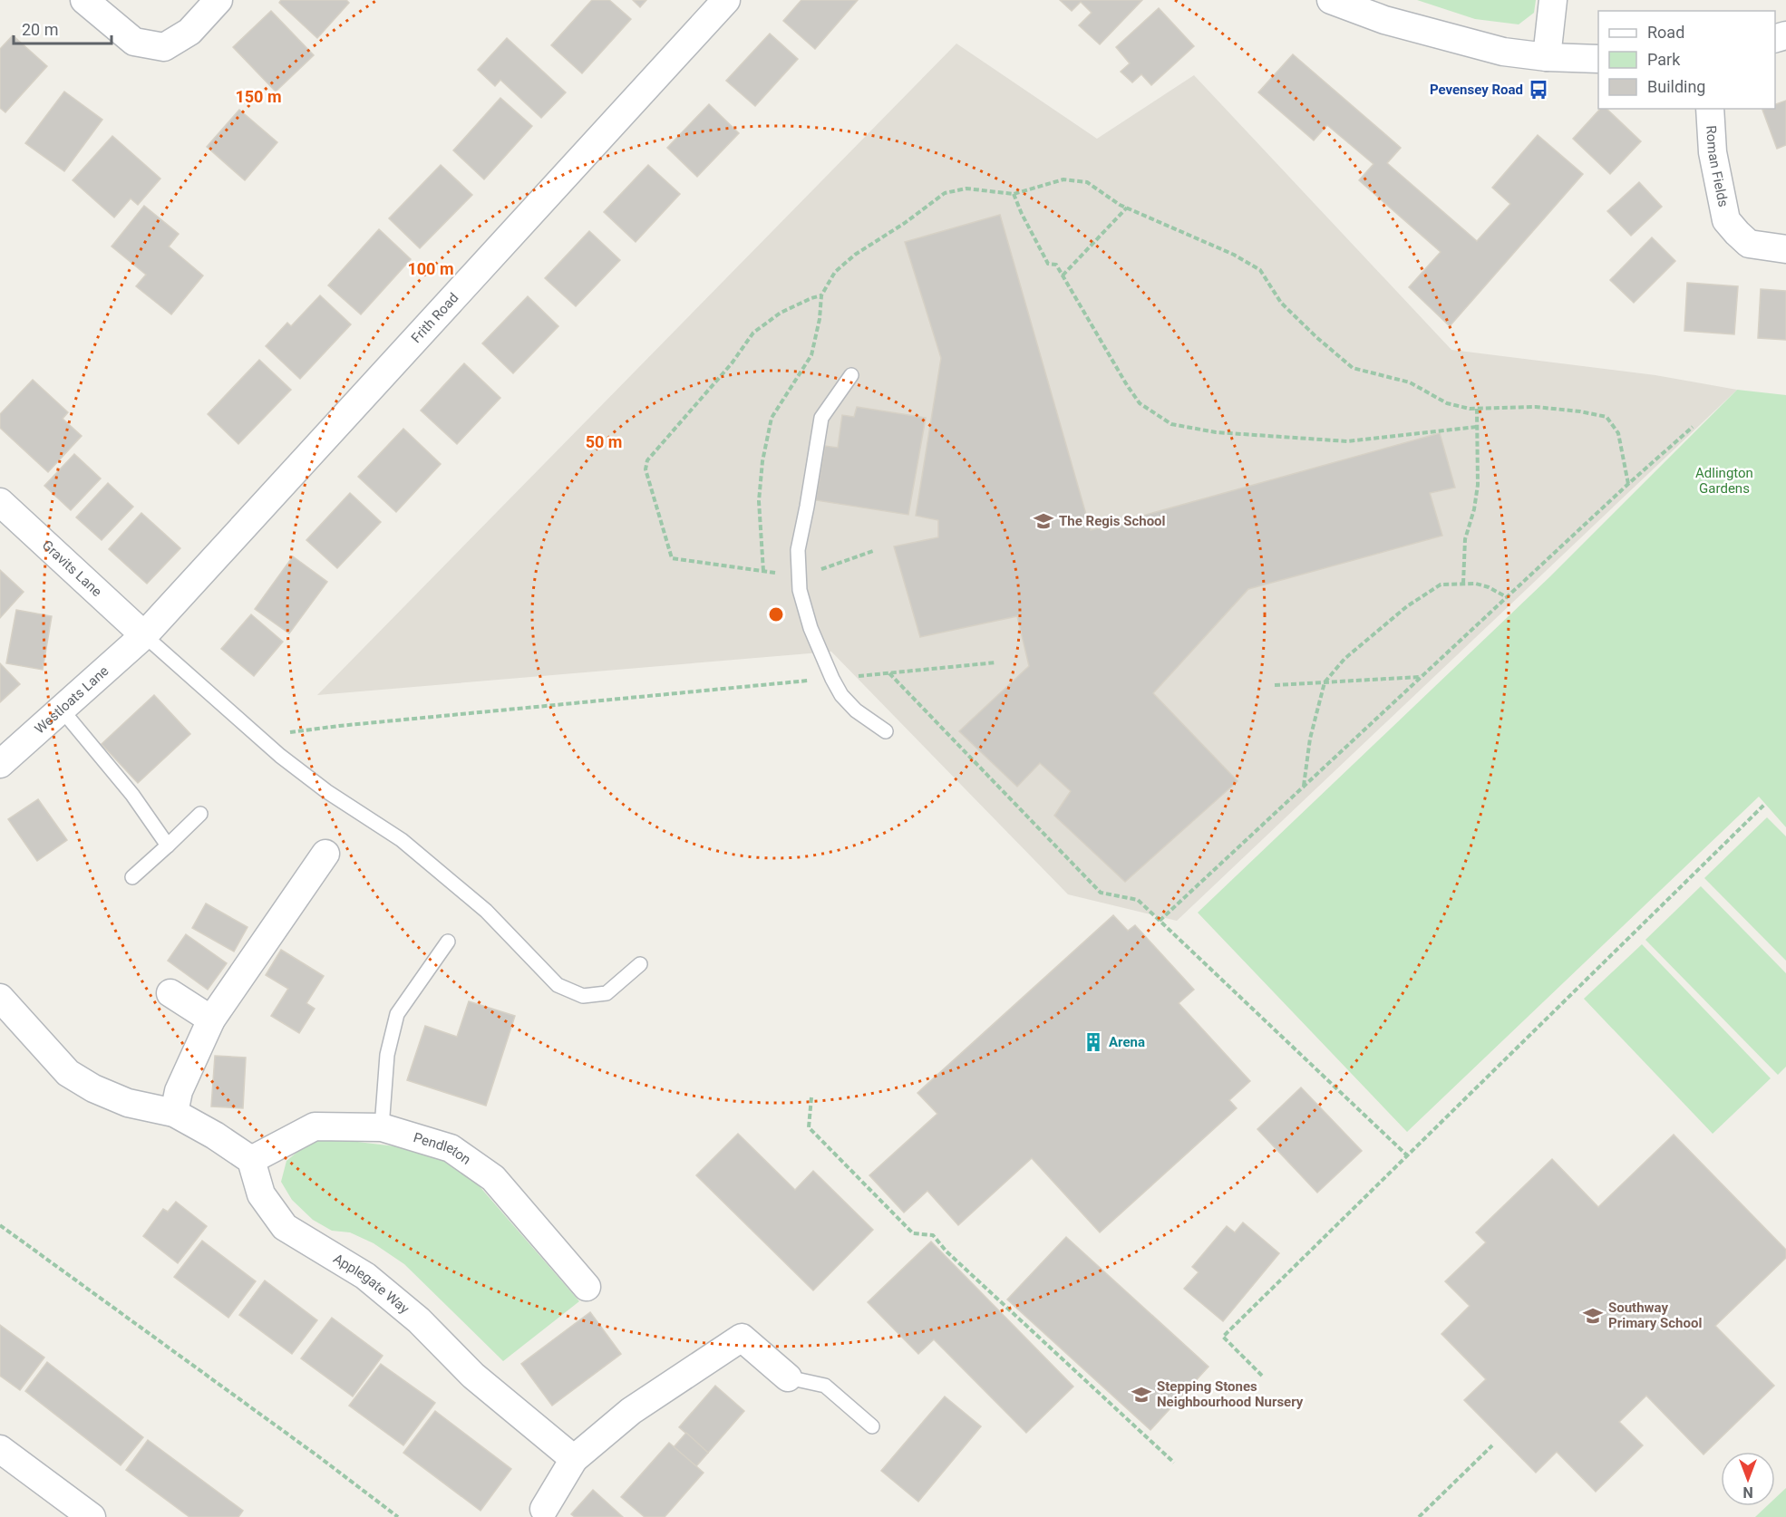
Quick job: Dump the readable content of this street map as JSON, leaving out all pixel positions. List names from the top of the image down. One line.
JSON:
{"streets":{"street":["Roman Fields","Frith Road","Gravits Lane","Westloats Lane","Pendleton","Applegate Way"]},"crossings":[["Frith Road","Gravits Lane"],["Frith Road","Westloats Lane"],["Gravits Lane","Westloats Lane"],["Pendleton","Applegate Way"]],"parks":["Adlington Gardens"],"places":{"bus stop":["Pevensey Road"],"school or university":["The Regis School","Southway Primary School","Stepping Stones Neighbourhood Nursery"],"building":["Arena"]},"legend":["Road","Park","Building"],"scale_bar":"20 m","north":"bottom","rings":["150 m","100 m","50 m"]}
